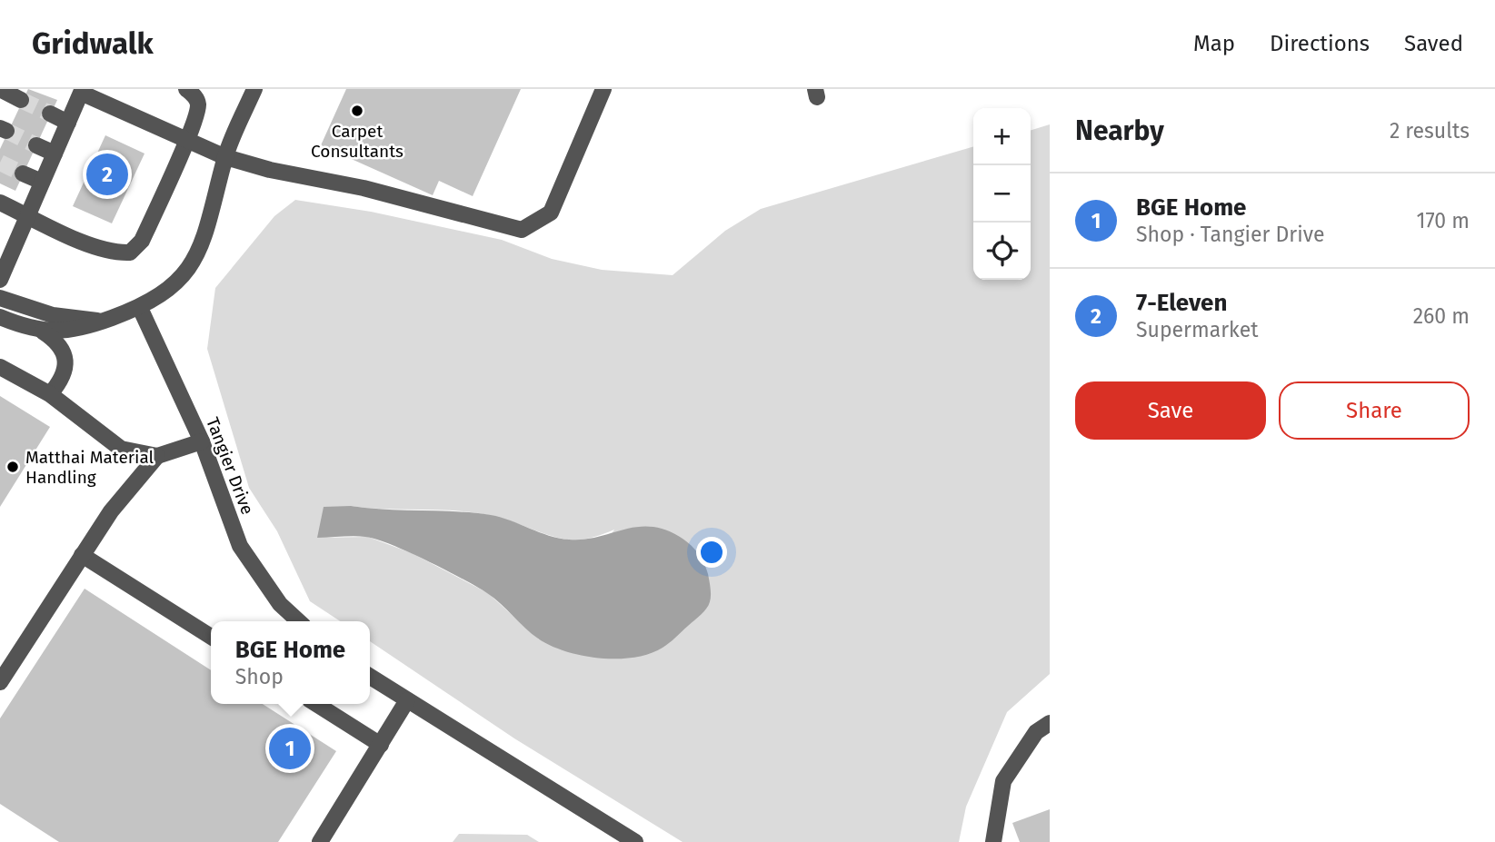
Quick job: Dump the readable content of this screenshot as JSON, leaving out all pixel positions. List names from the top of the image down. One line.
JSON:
{"streets":{"street":["Tangier Drive"]},"places":["Carpet Consultants","Matthai Material Handling"],"page":{"header":"Gridwalk","nav":["Map","Directions","Saved"],"heading":["Nearby","2 results"],"map_buttons":["+","−"],"pins":["2","1"],"list":[{"mark":"1","name":"BGE Home","note":"Shop · Tangier Drive","value":"170 m"},{"mark":"2","name":"7-Eleven","note":"Supermarket","value":"260 m"}],"buttons":["Save","Share"],"popup":["BGE Home","Shop"]}}
